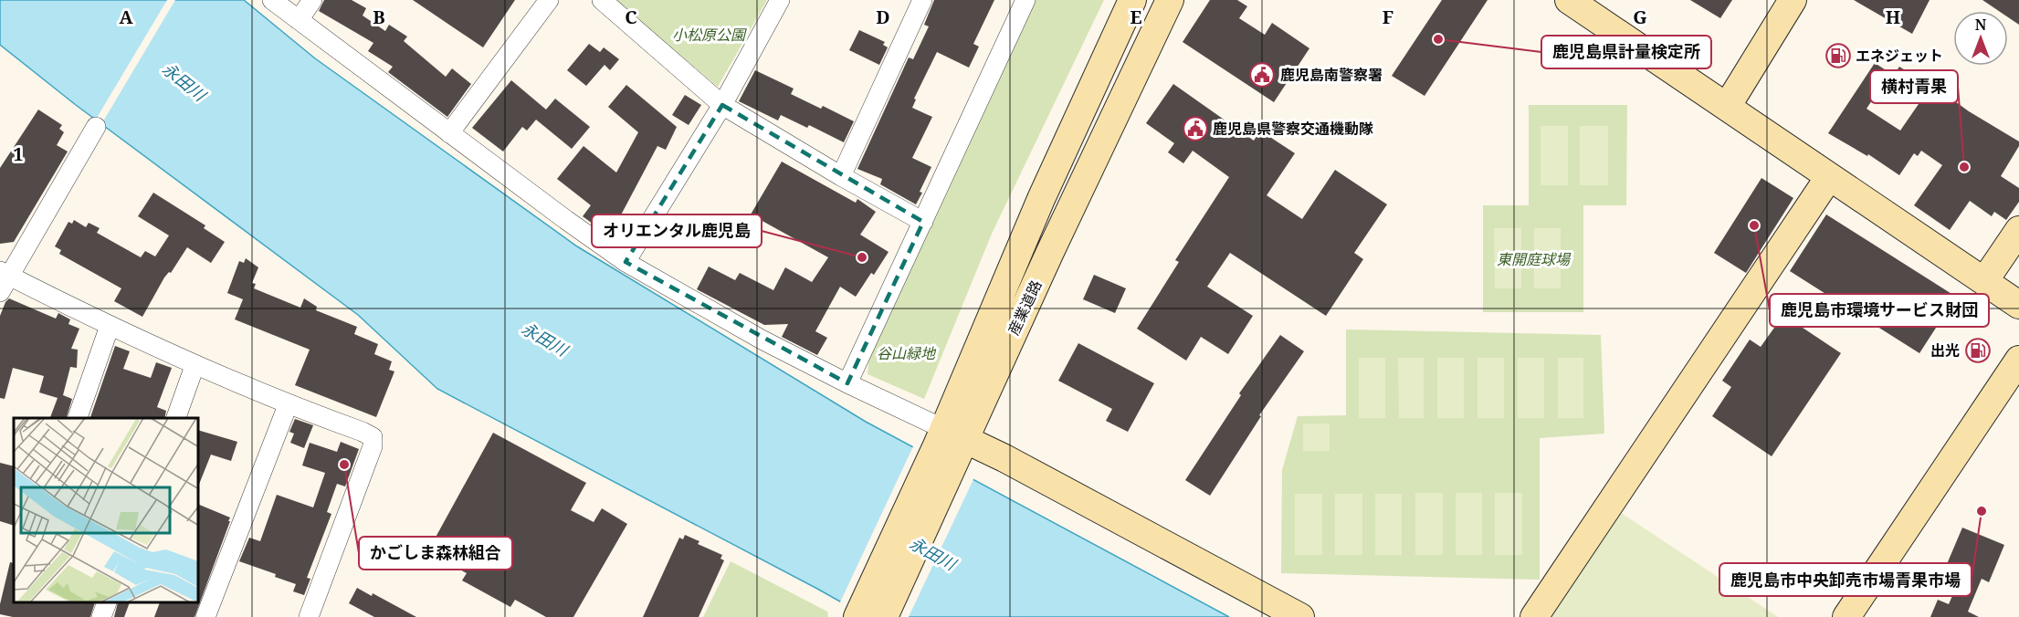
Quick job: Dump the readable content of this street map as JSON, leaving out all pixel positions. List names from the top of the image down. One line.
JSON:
{"streets":{"street":["産業道路"]},"water":["永田川"],"parks":["小松原公園","東開庭球場","谷山緑地"],"places":{"other":["鹿児島県計量検定所","横村青果","鹿児島市環境サービス財団","オリエンタル鹿児島","かごしま森林組合","鹿児島市中央卸売市場青果市場"],"fuel station":["エネジェット","出光"],"public building":["鹿児島南警察署","鹿児島県警察交通機動隊"]},"north":"top","grid":{"columns":["A","B","C","D","E","F","G","H"],"rows":["1"]}}
